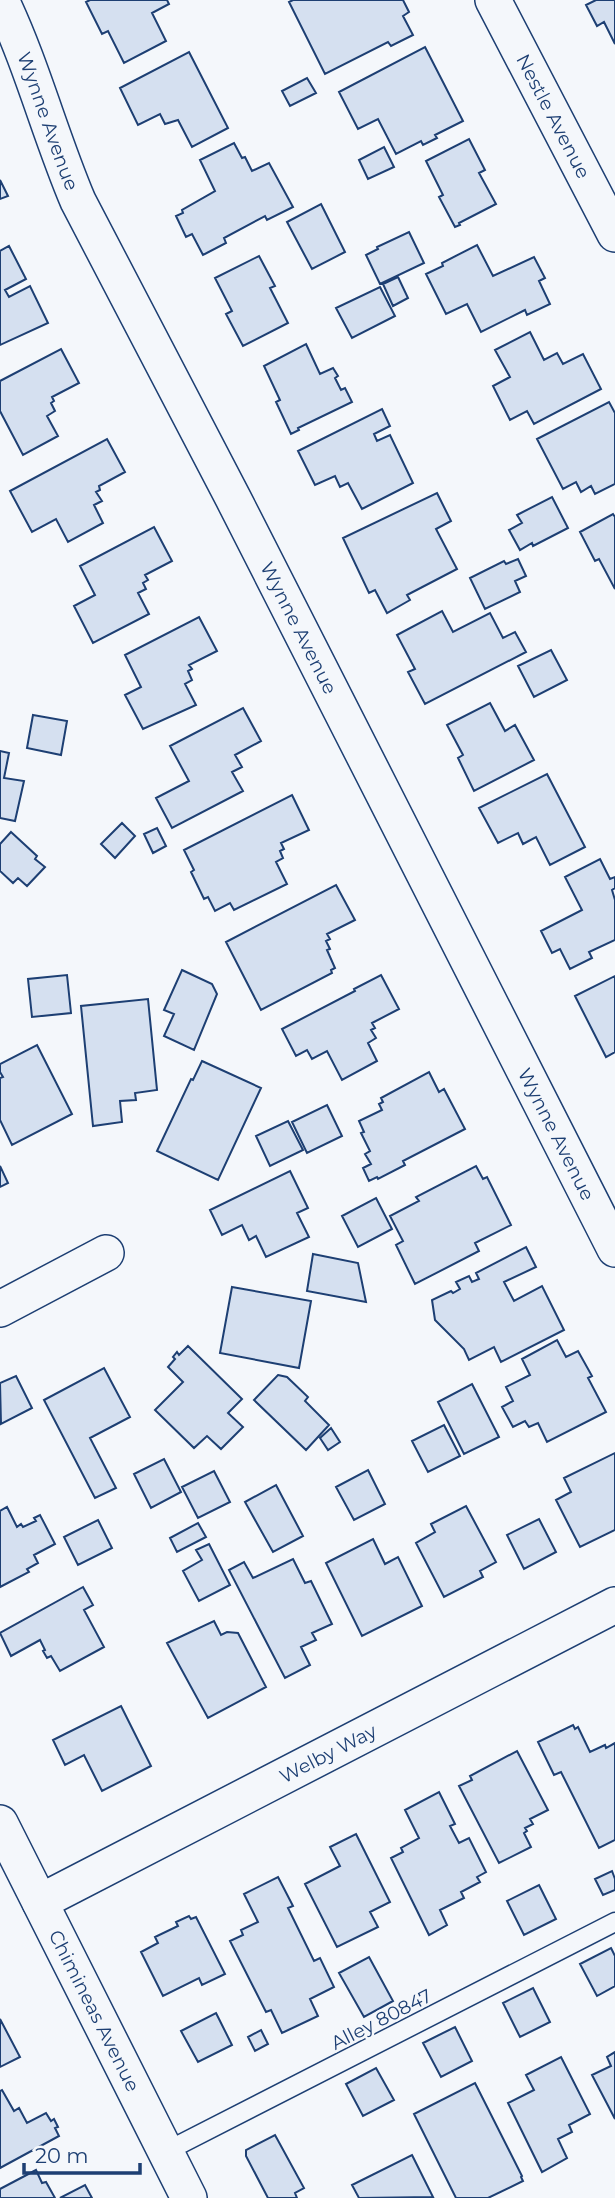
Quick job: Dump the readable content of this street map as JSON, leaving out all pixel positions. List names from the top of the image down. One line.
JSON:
{"streets":{"street":["Nestle Avenue","Wynne Avenue","Welby Way","Chimineas Avenue"],"lane":["Alley 80847"]},"crossings":[["Welby Way","Chimineas Avenue"],["Chimineas Avenue","Alley 80847"]],"scale_bar":"20 m"}
